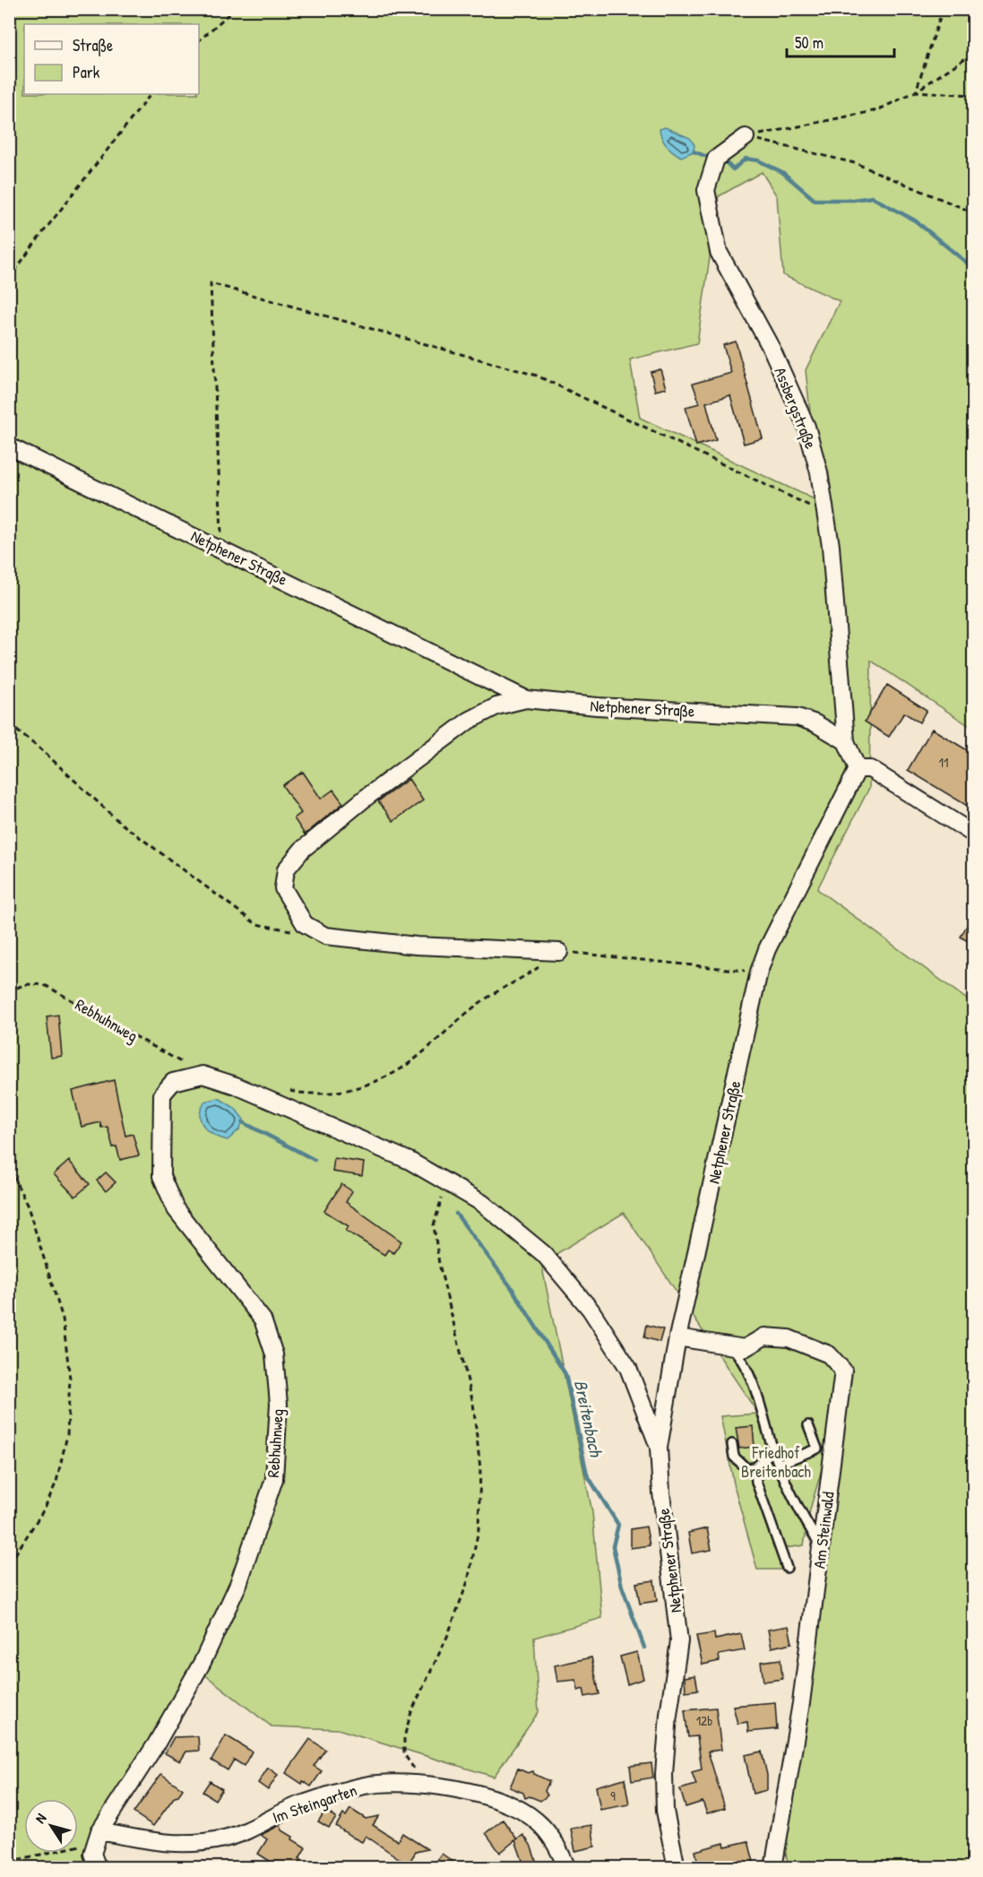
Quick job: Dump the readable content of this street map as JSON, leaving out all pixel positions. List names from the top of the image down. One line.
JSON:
{"streets":{"street":["Assbergstraße","Netphener Straße","Rebhuhnweg","Am Steinwald","Im Steingarten"]},"crossings":[["Assbergstraße","Netphener Straße"],["Netphener Straße","Am Steinwald"],["Rebhuhnweg","Im Steingarten"]],"water":["Breitenbach"],"parks":["Friedhof Breitenbach"],"house_numbers":["11","12b","9"],"legend":["Straße","Park"],"scale_bar":"50 m","north":"top left"}
